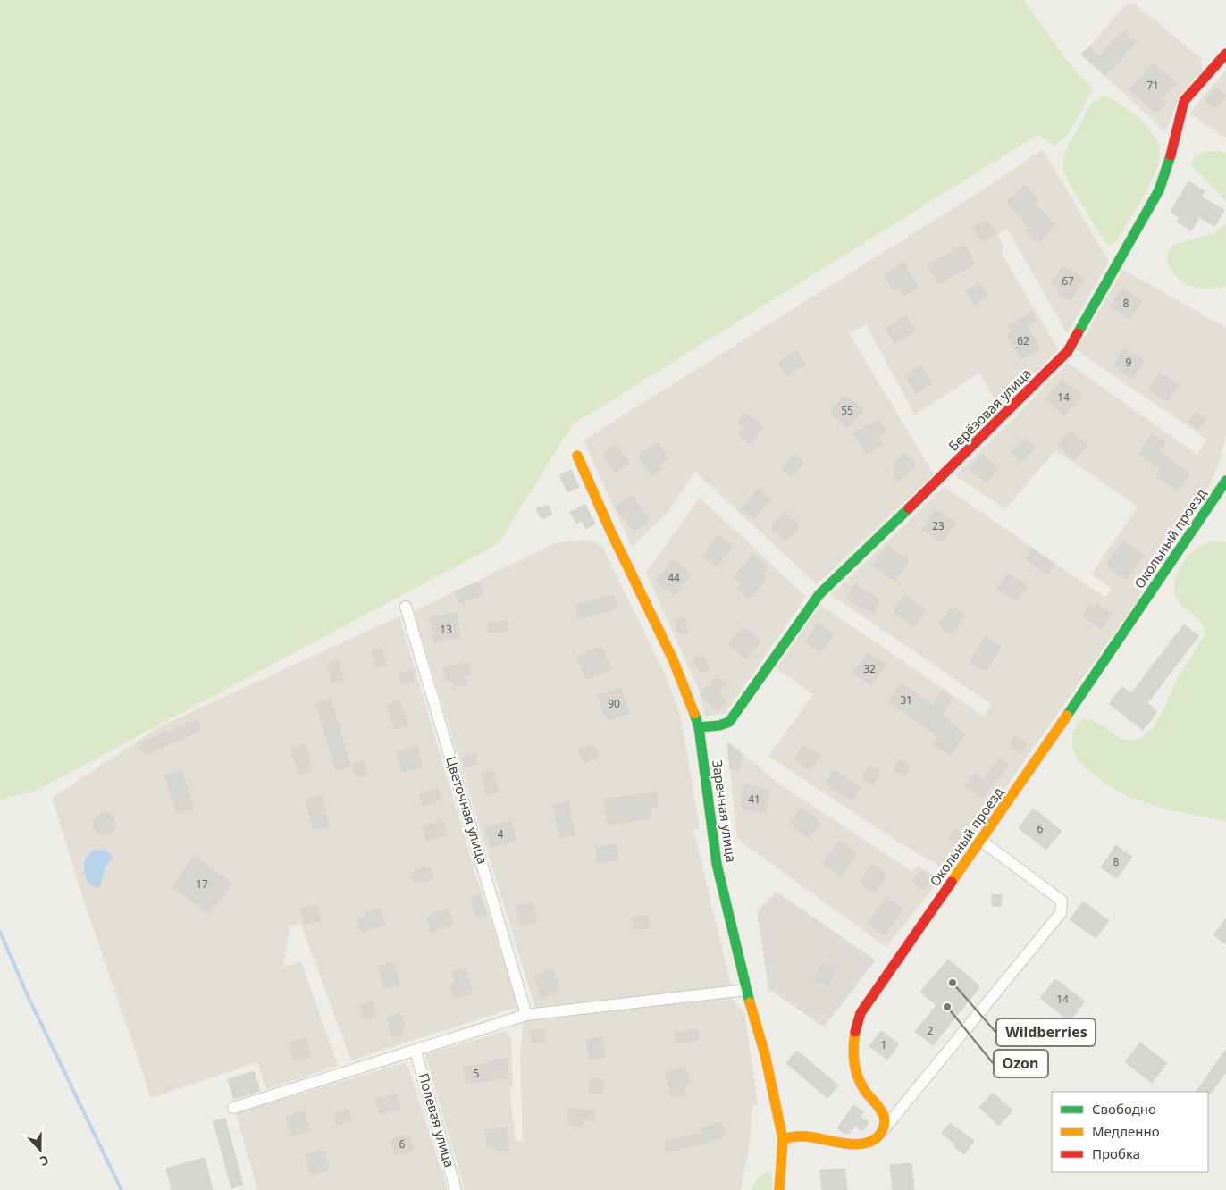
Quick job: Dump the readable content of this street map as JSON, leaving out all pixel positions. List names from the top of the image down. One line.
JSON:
{"streets":{"street":["Берёзовая улица","Окольный проезд","Цветочная улица","Заречная улица","Полевая улица"]},"crossings":[["Берёзовая улица","Заречная улица"]],"places":["Wildberries","Ozon"],"house_numbers":["71","67","8","62","9","14","55","23","44","13","32","31","90","41","6","4","8","17","14","2","1","5","6"],"legend":["Свободно","Медленно","Пробка"],"north":"bottom"}
